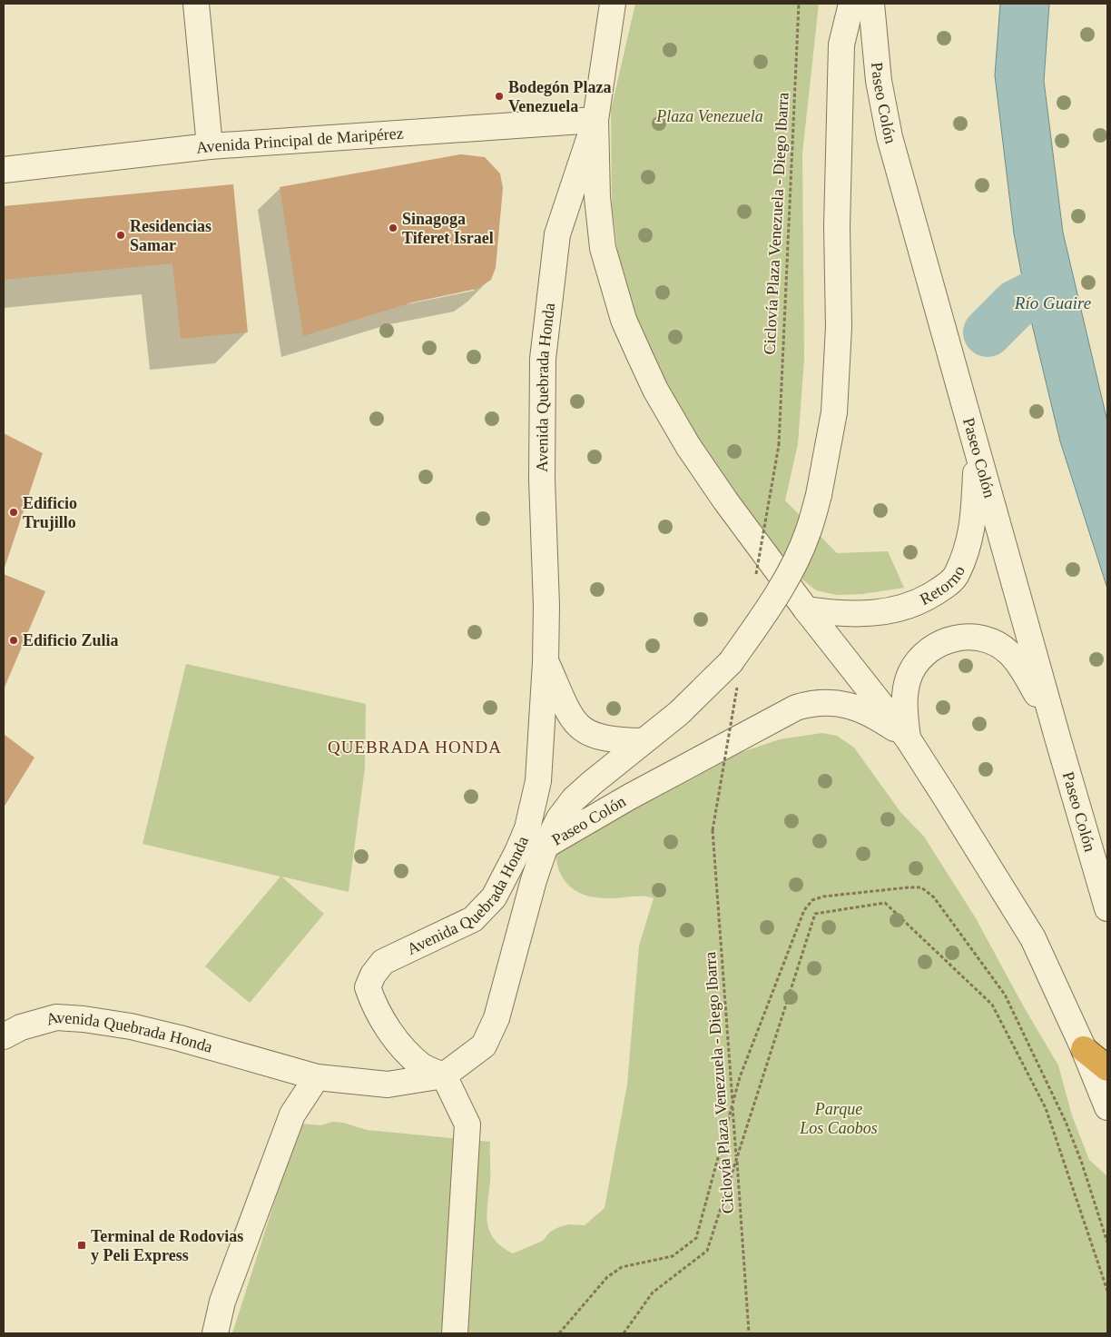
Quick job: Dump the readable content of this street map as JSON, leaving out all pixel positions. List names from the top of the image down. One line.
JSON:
{"streets":{"street":["Paseo Colón","Avenida Principal de Maripérez","Avenida Quebrada Honda","Retorno"],"path":["Ciclovía Plaza Venezuela - Diego Ibarra"]},"crossings":[["Paseo Colón","Avenida Principal de Maripérez"],["Paseo Colón","Avenida Quebrada Honda"],["Paseo Colón","Retorno"],["Avenida Principal de Maripérez","Avenida Quebrada Honda"]],"districts":["QUEBRADA HONDA"],"water":["Río Guaire"],"parks":["Plaza Venezuela","Parque Los Caobos"],"places":{"other":["Bodegón Plaza Venezuela","Sinagoga Tiferet Israel","Residencias Samar","Edificio Trujillo","Edificio Zulia"],"transit":["Terminal de Rodovias y Peli Express"]}}
